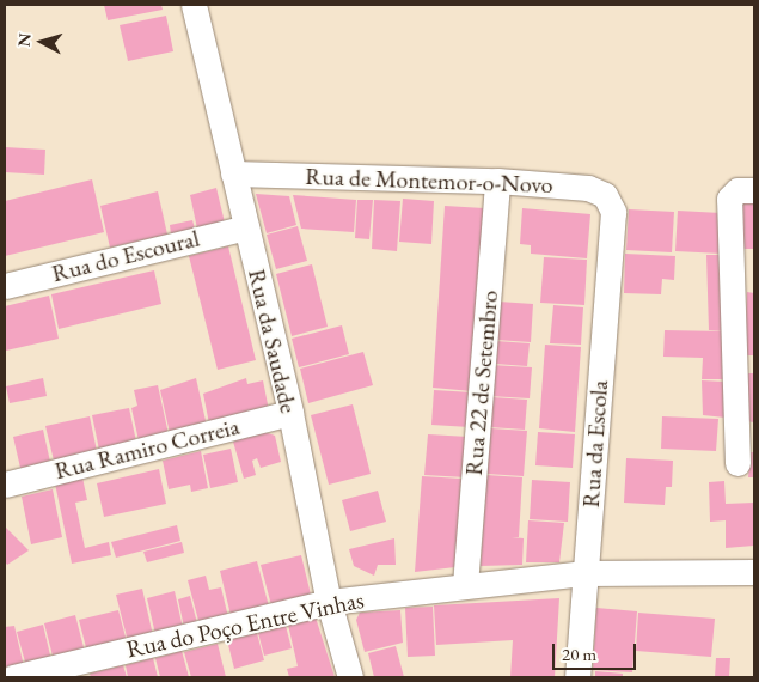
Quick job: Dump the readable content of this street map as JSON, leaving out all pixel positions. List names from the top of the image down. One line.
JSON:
{"streets":{"street":["Rua de Montemor-o-Novo","Rua do Escoural","Rua da Saudade","Rua 22 de Setembro","Rua da Escola","Rua Ramiro Correia","Rua do Poço Entre Vinhas"]},"crossings":[["Rua de Montemor-o-Novo","Rua da Saudade"],["Rua de Montemor-o-Novo","Rua 22 de Setembro"],["Rua de Montemor-o-Novo","Rua da Escola"],["Rua do Escoural","Rua da Saudade"],["Rua da Saudade","Rua Ramiro Correia"],["Rua da Saudade","Rua do Poço Entre Vinhas"],["Rua 22 de Setembro","Rua do Poço Entre Vinhas"],["Rua da Escola","Rua do Poço Entre Vinhas"]],"scale_bar":"20 m","north":"left"}
